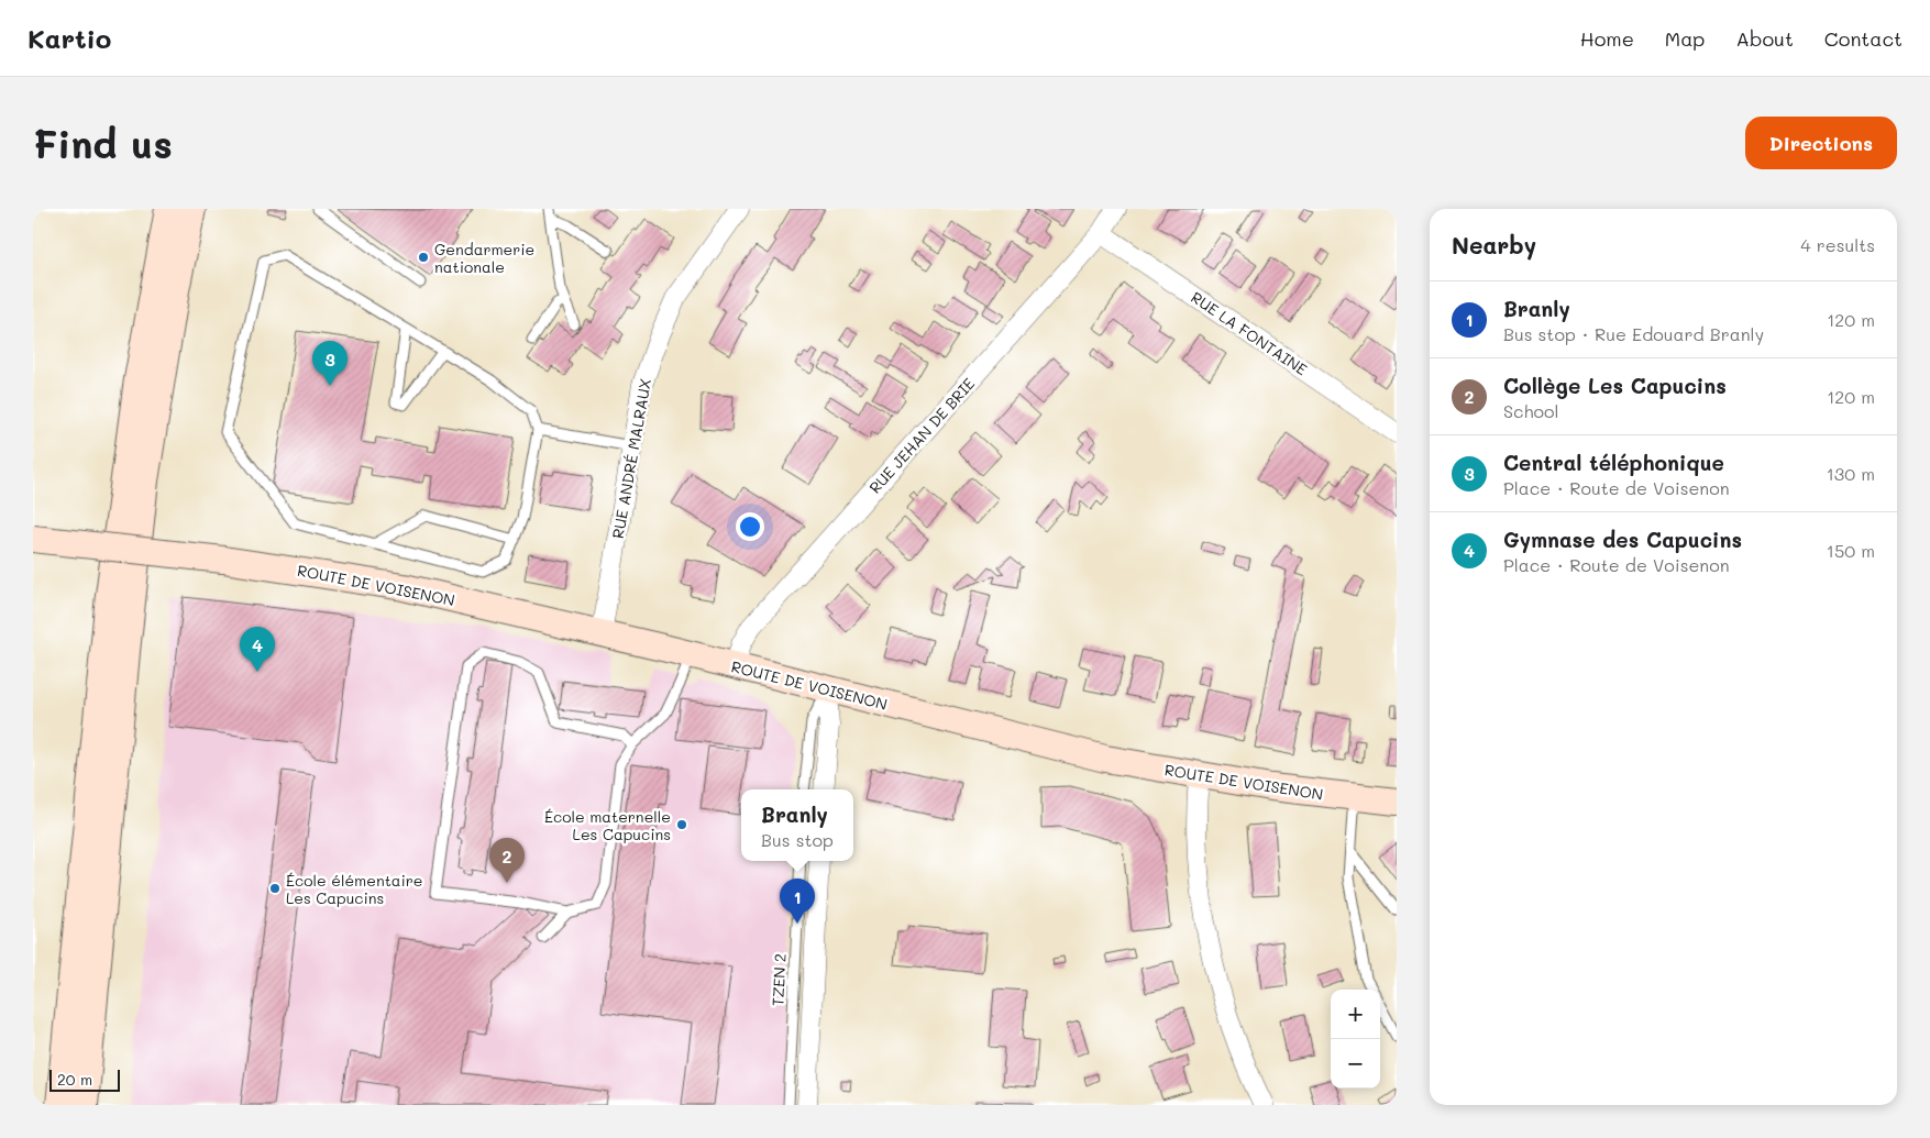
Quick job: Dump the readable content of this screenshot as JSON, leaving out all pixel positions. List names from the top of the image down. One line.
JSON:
{"streets":{"main road":["ROUTE DE VOISENON"],"street":["RUE LA FONTAINE","RUE JEHAN DE BRIE","RUE ANDRÉ MALRAUX"],"lane":["TZEN 2"]},"crossings":[["RUE LA FONTAINE","RUE JEHAN DE BRIE"],["RUE JEHAN DE BRIE","ROUTE DE VOISENON"],["RUE ANDRÉ MALRAUX","ROUTE DE VOISENON"]],"places":["Gendarmerie nationale","École maternelle Les Capucins","École élémentaire Les Capucins"],"scale_bar":"20 m","page":{"header":"Kartio","nav":["Home","Map","About","Contact"],"buttons":"Directions","title":"Find us","heading":["Nearby","4 results"],"list":[{"mark":"1","name":"Branly","note":"Bus stop · Rue Edouard Branly","value":"120 m"},{"mark":"2","name":"Collège Les Capucins","note":"School","value":"120 m"},{"mark":"3","name":"Central téléphonique","note":"Place · Route de Voisenon","value":"130 m"},{"mark":"4","name":"Gymnase des Capucins","note":"Place · Route de Voisenon","value":"150 m"}],"pins":["3","4","2","1"],"popup":["Branly","Bus stop"],"map_buttons":["+","−"],"scale":"20 m"}}
